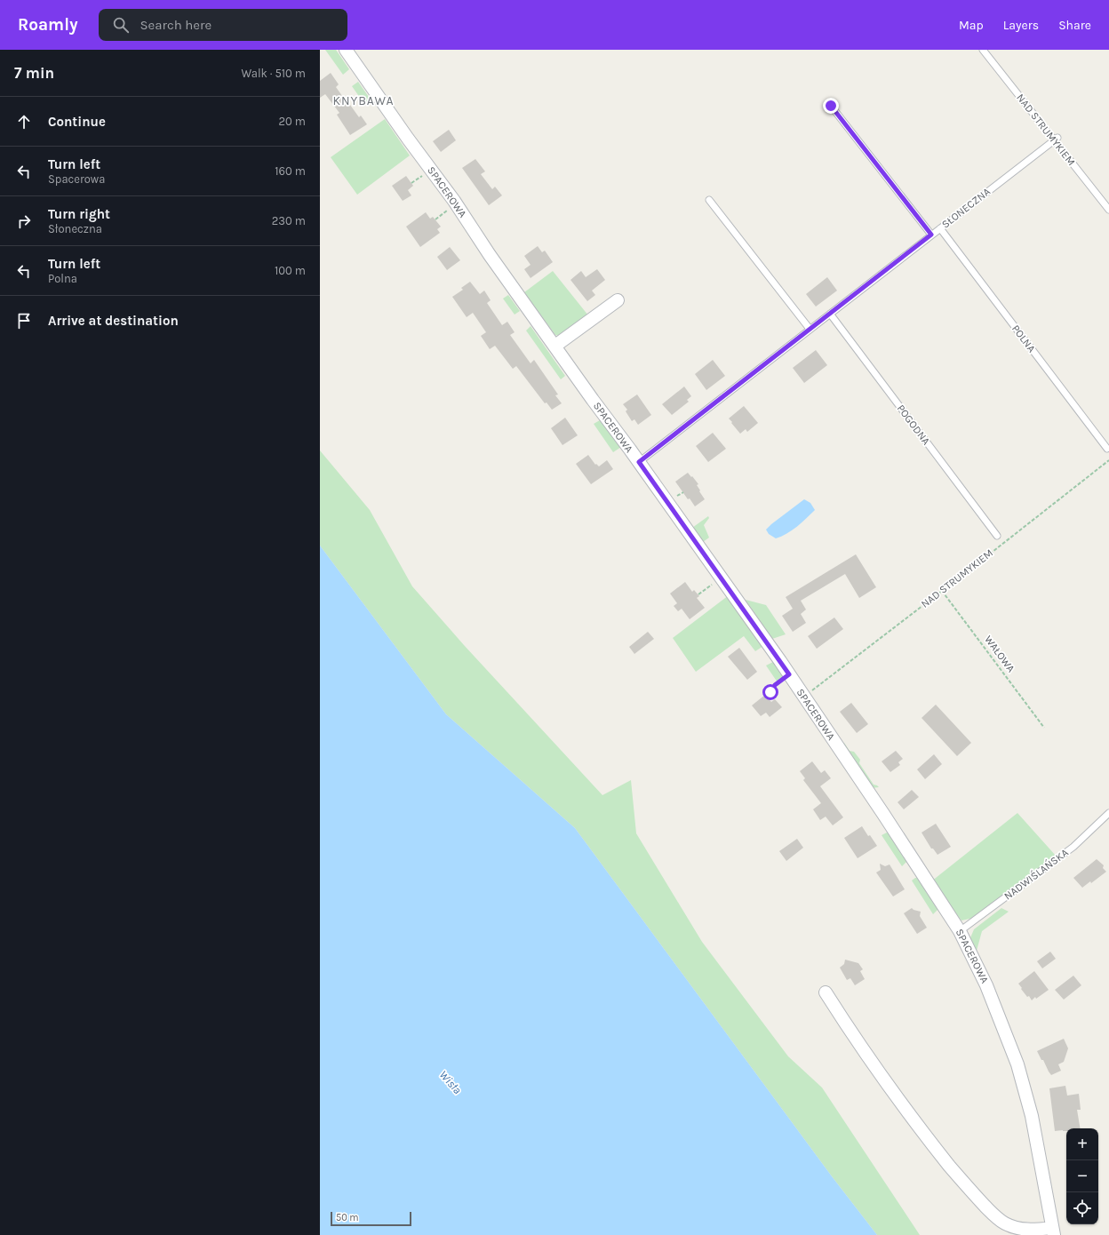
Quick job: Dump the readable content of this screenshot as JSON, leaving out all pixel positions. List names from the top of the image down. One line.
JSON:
{"streets":{"street":["SPACEROWA"],"lane":["NAD STRUMYKIEM","SŁONECZNA","POLNA","POGODNA","NADWIŚLAŃSKA"],"path":["WAŁOWA"]},"crossings":[["NAD STRUMYKIEM","SPACEROWA"],["NAD STRUMYKIEM","SŁONECZNA"],["NAD STRUMYKIEM","WAŁOWA"],["SPACEROWA","SŁONECZNA"],["SPACEROWA","NADWIŚLAŃSKA"],["SŁONECZNA","POLNA"],["SŁONECZNA","POGODNA"]],"districts":["KNYBAWA"],"water":["Wisła"],"scale_bar":"50 m","page":{"header":"Roamly","search":"Search here","nav":["Map","Layers","Share"],"heading":["7 min","Walk · 510 m"],"list":[["Continue","20 m"],["Turn left","Spacerowa","160 m"],["Turn right","Słoneczna","230 m"],["Turn left","Polna","100 m"],"Arrive at destination"],"map_buttons":["+","−"],"scale":"50 m"}}
